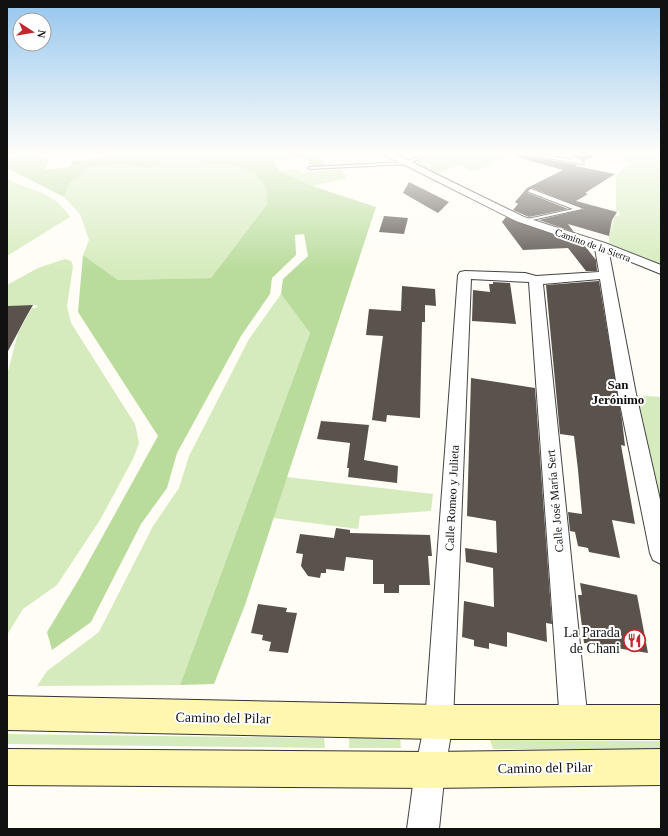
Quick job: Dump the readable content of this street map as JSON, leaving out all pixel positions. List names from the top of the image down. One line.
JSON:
{"streets":{"main road":["Camino del Pilar"],"street":["Camino de la Sierra","Calle Romeo y Julieta","Calle José María Sert"]},"crossings":[["Calle Romeo y Julieta","Calle José María Sert"],["Calle Romeo y Julieta","Camino del Pilar"],["Calle José María Sert","Camino del Pilar"]],"districts":["San Jerónimo"],"places":{"restaurant":["La Parada de Chani"]},"north":"right"}
